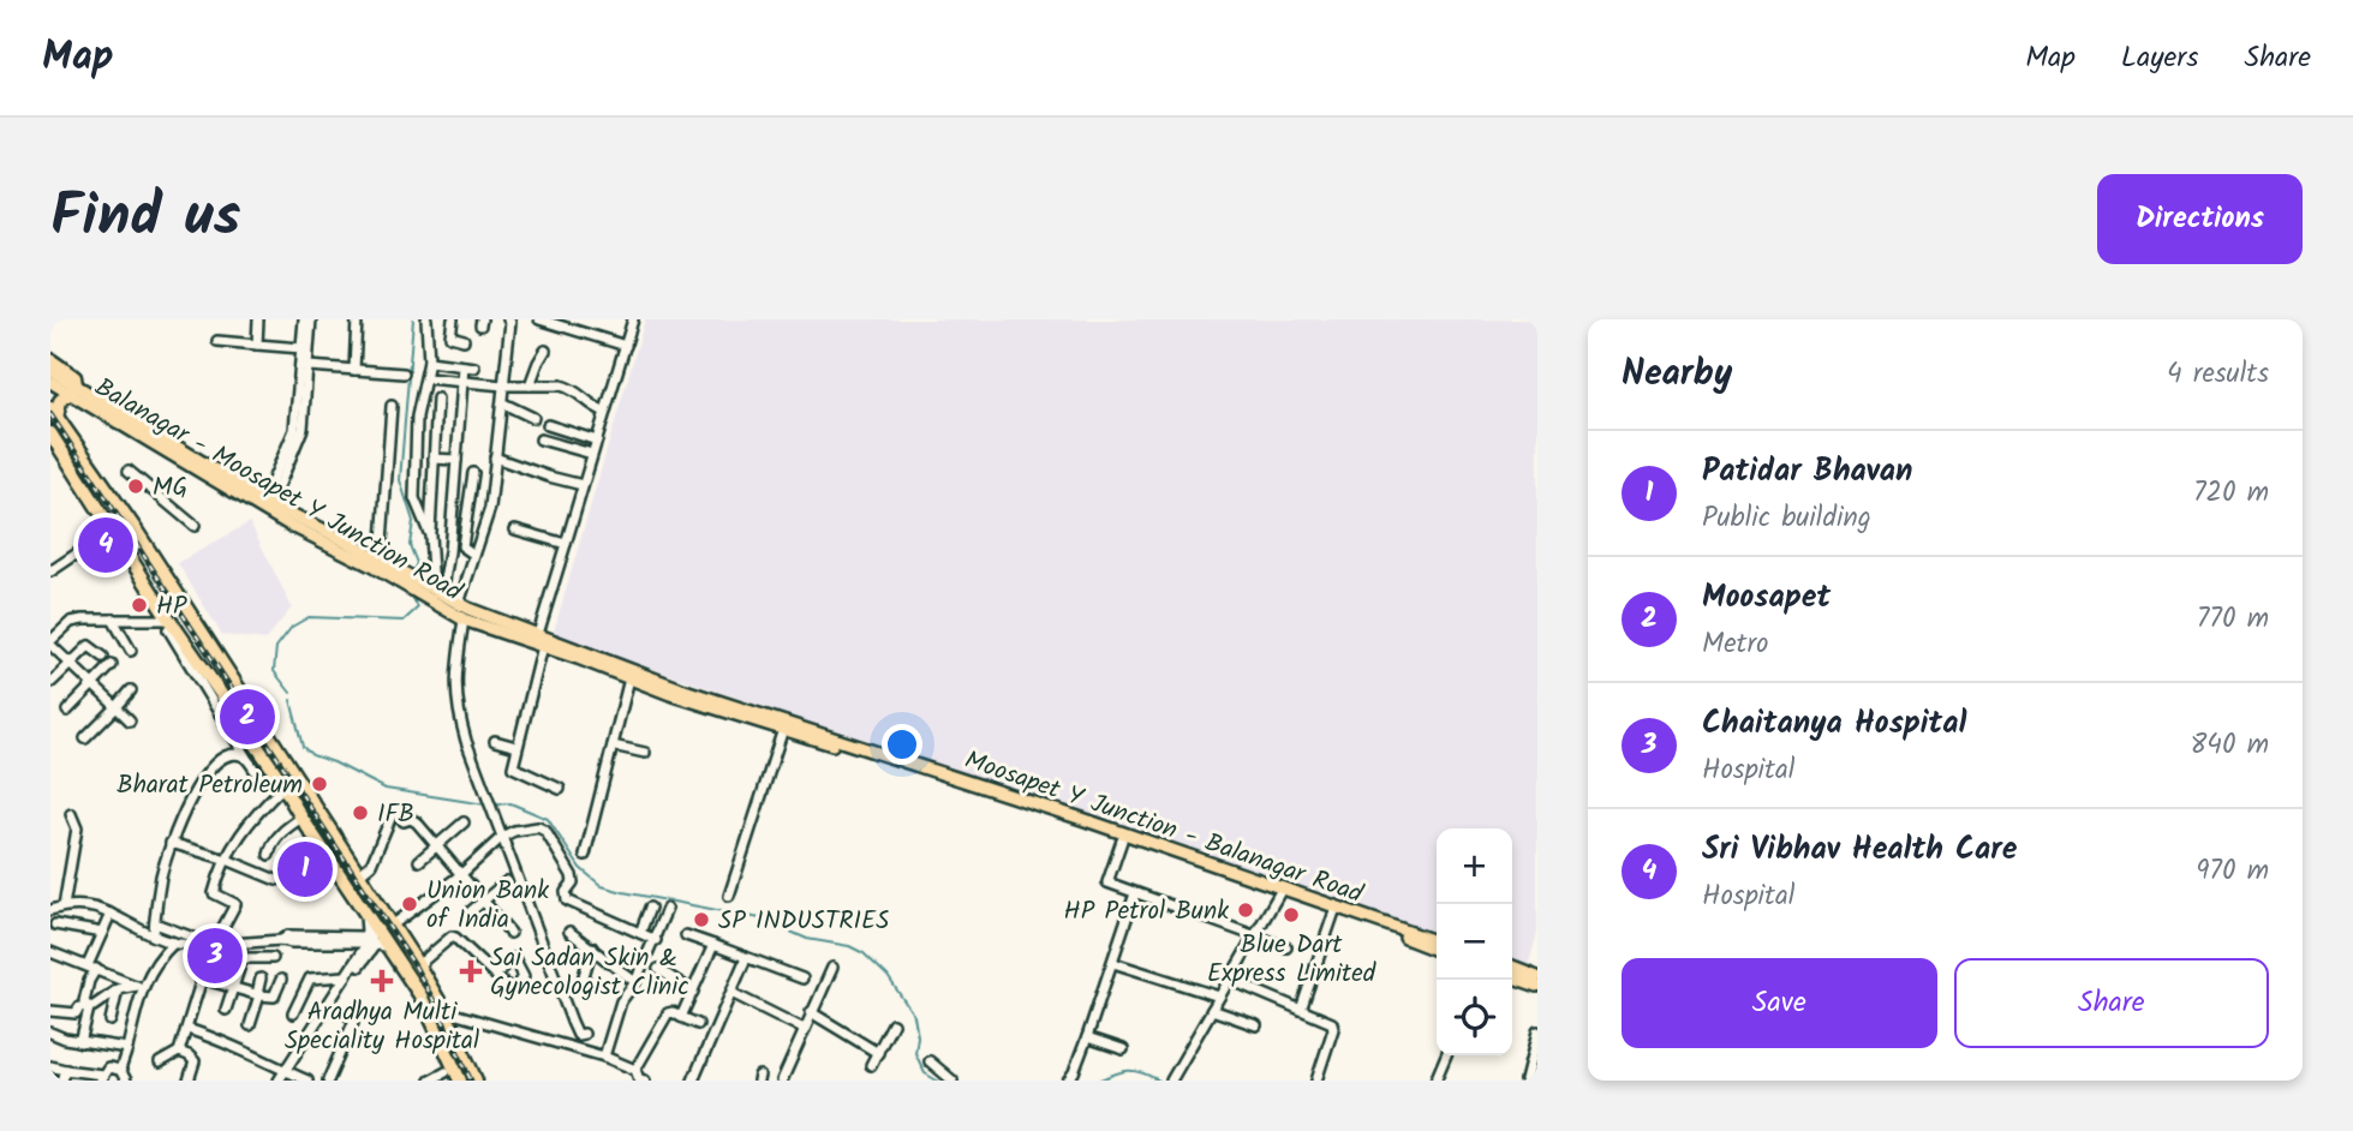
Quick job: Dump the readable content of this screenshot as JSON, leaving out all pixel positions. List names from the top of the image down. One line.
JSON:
{"streets":{"main road":["Balanagar - Moosapet Y Junction Road","Moosapet Y Junction - Balanagar Road"]},"crossings":[["Balanagar - Moosapet Y Junction Road","Moosapet Y Junction - Balanagar Road"]],"places":{"other":["MG","HP","Bharat Petroleum","IFB","Union Bank of India","HP Petrol Bunk","Blue Dart Express Limited","SP INDUSTRIES"],"health":["Sai Sadan Skin & Gynecologist Clinic","Aradhya Multi Speciality Hospital"]},"page":{"header":"Map","nav":["Map","Layers","Share"],"title":"Find us","buttons":["Directions",["Save","Share"]],"heading":["Nearby","4 results"],"list":[{"mark":"1","name":"Patidar Bhavan","note":"Public building","value":"720 m"},{"mark":"2","name":"Moosapet","note":"Metro","value":"770 m"},{"mark":"3","name":"Chaitanya Hospital","note":"Hospital","value":"840 m"},{"mark":"4","name":"Sri Vibhav Health Care","note":"Hospital","value":"970 m"}],"pins":["4","2","1","3"],"map_buttons":["+","−"]}}
